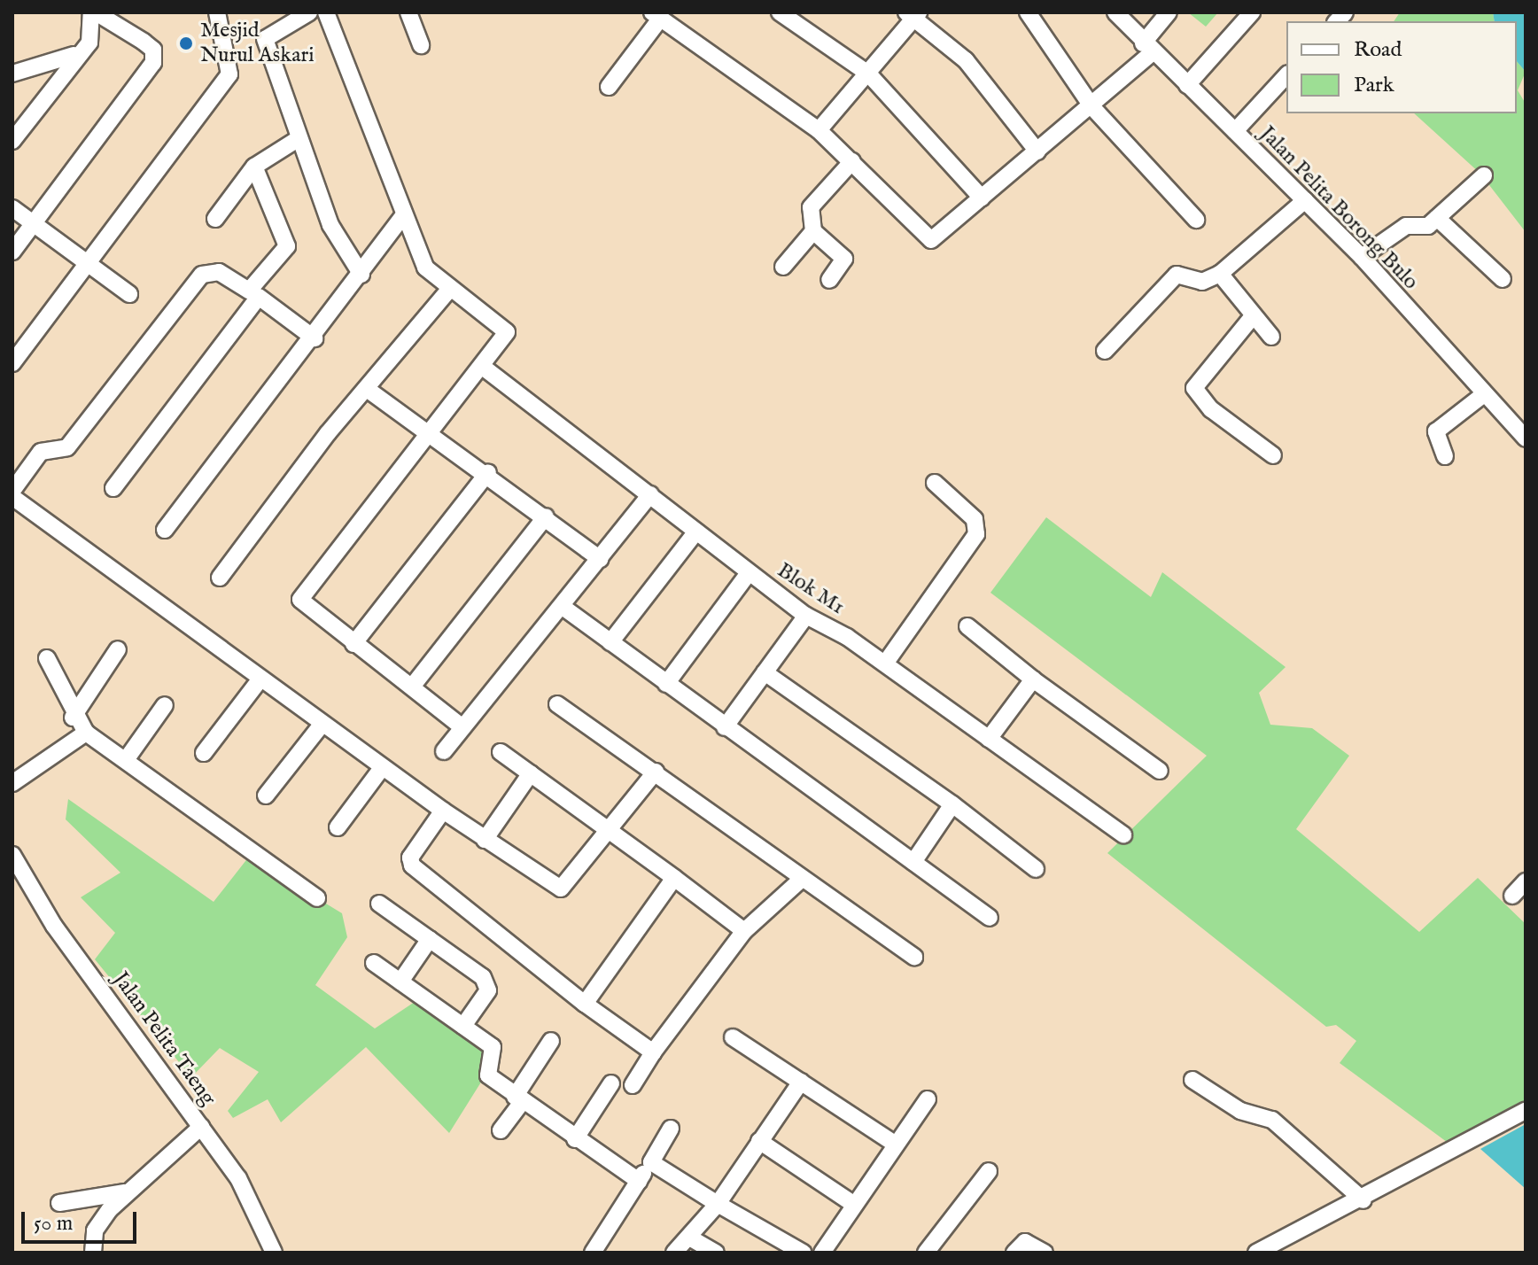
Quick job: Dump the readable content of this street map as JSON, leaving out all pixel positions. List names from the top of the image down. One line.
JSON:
{"streets":{"street":["Jalan Pelita Borong Bulo","Blok M1","Jalan Pelita Taeng"]},"places":["Mesjid Nurul Askari"],"legend":["Road","Park"],"scale_bar":"50 m"}
